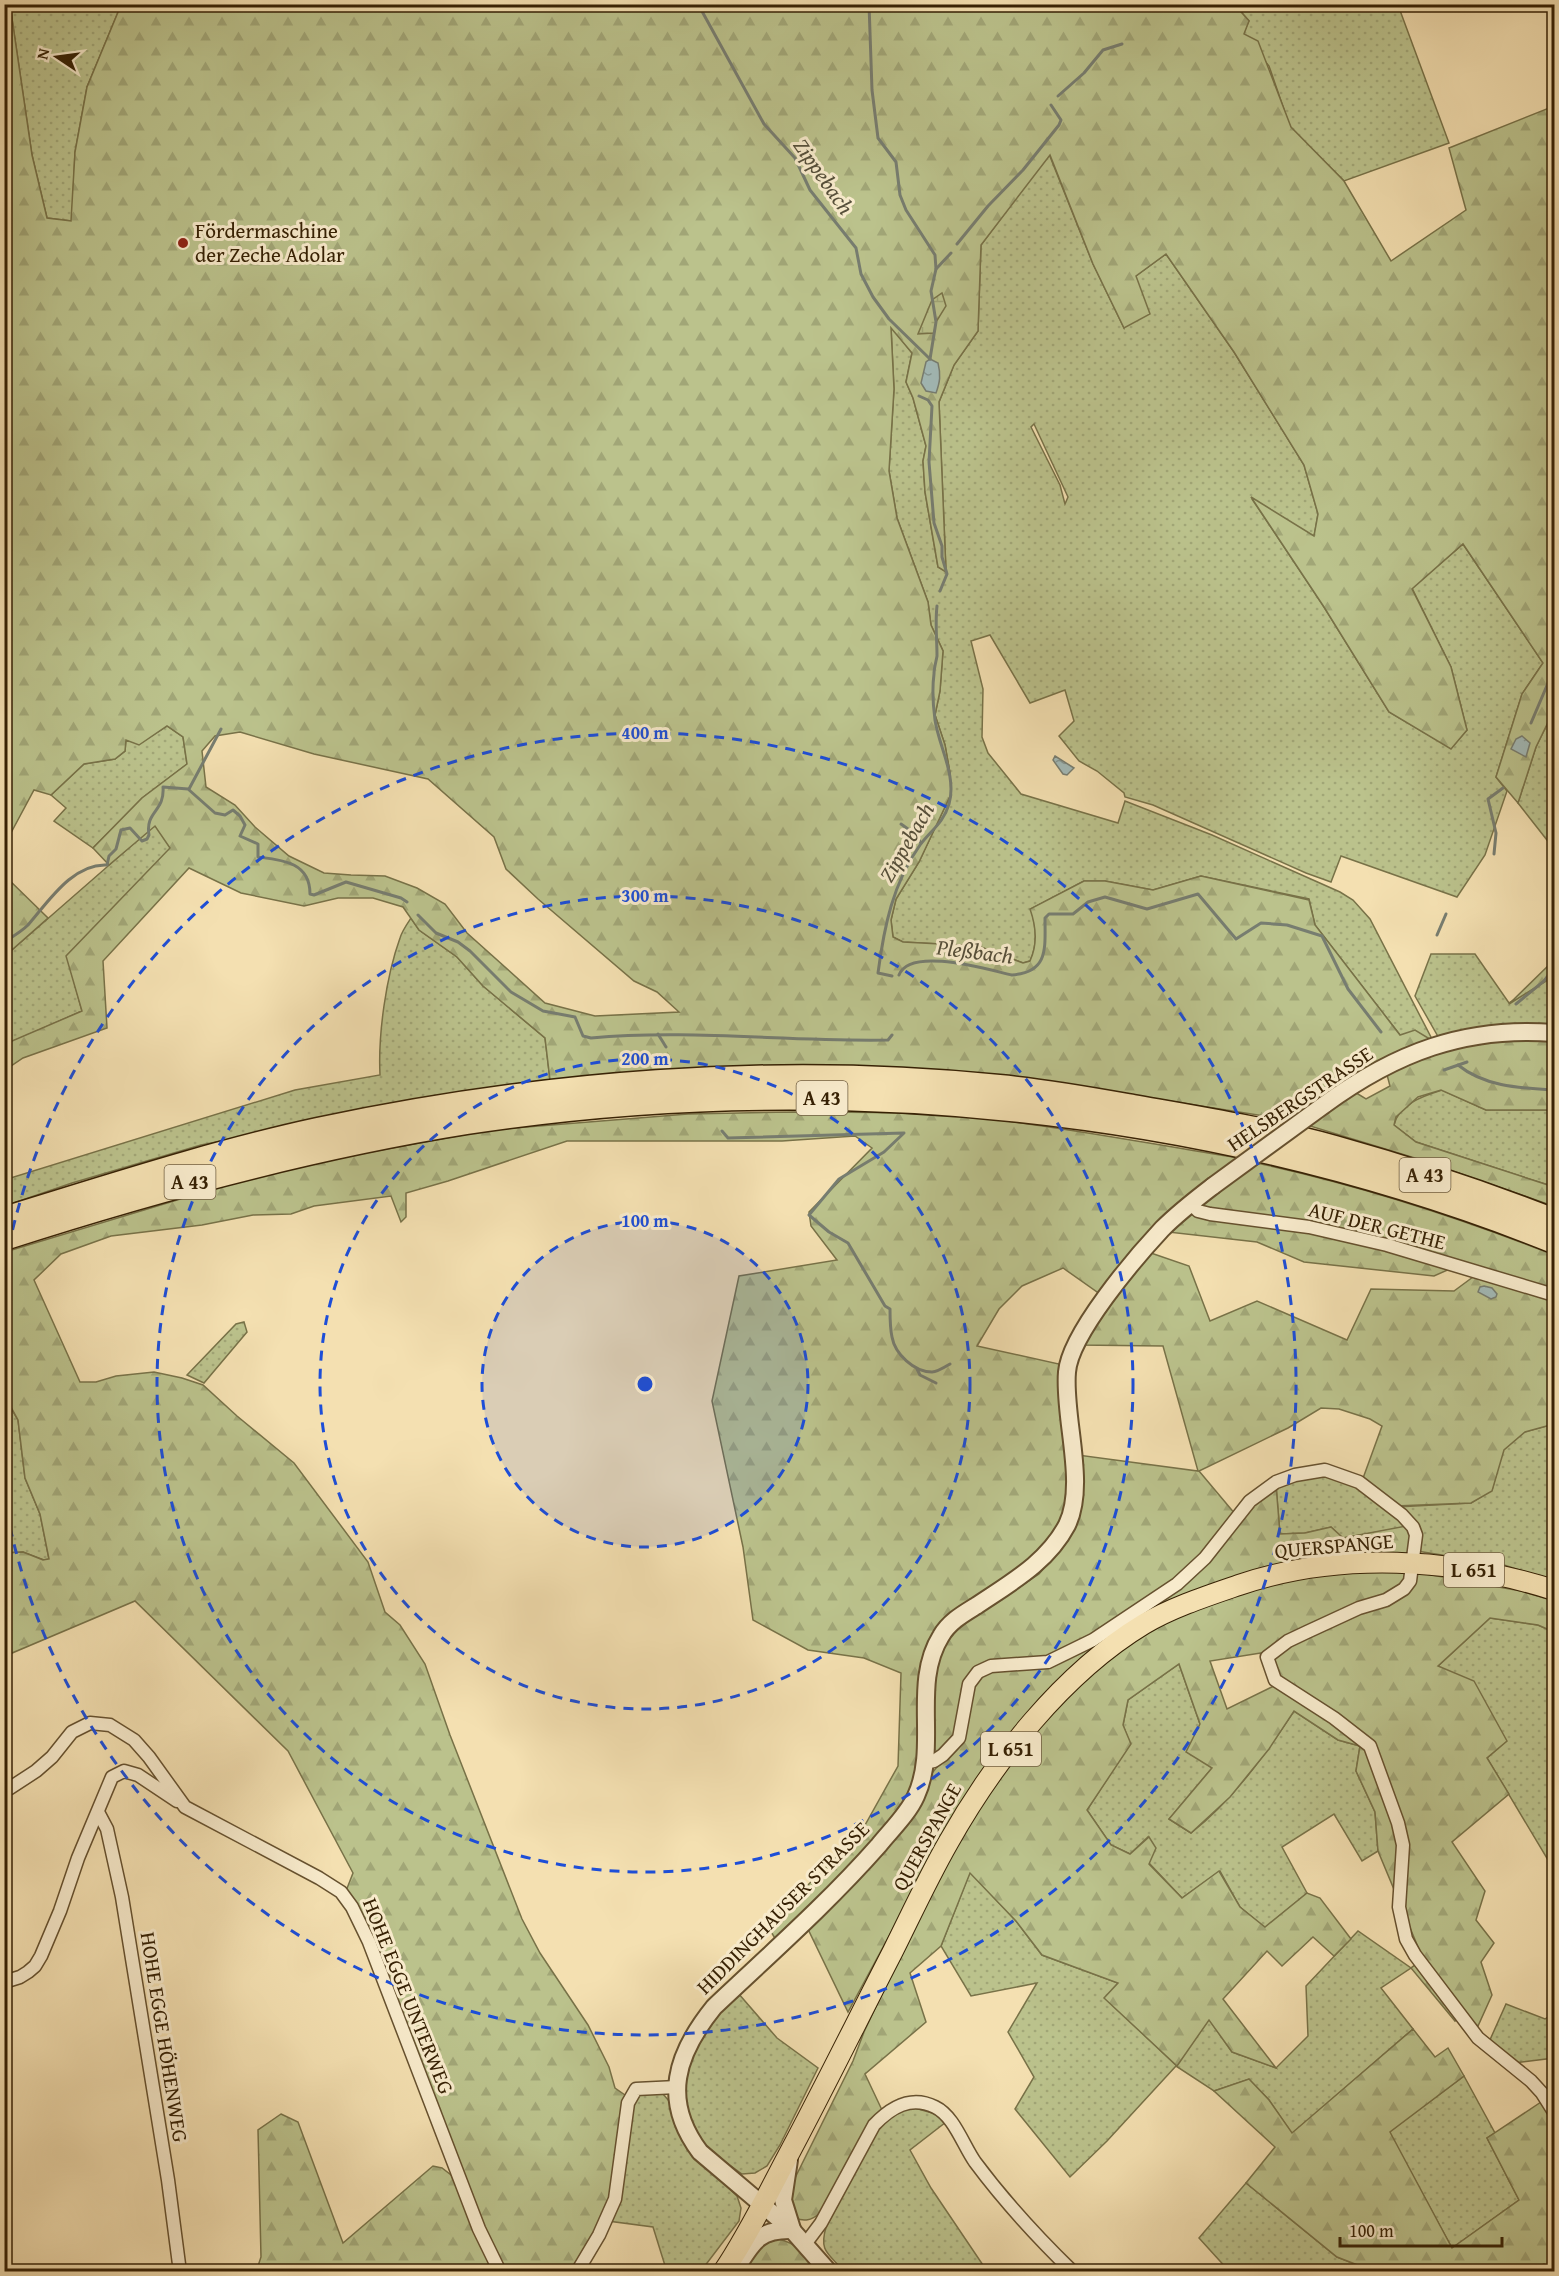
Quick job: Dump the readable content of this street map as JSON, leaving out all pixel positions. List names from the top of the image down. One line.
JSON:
{"streets":{"highway":["A 43"],"main road":["QUERSPANGE","L 651"],"street":["HELSBERGSTRASSE","AUF DER GETHE","HIDDINGHAUSER STRASSE","HOHE EGGE UNTERWEG","HOHE EGGE HÖHENWEG"]},"crossings":[["HELSBERGSTRASSE","HIDDINGHAUSER STRASSE"],["AUF DER GETHE","HIDDINGHAUSER STRASSE"],["QUERSPANGE","L 651"],["QUERSPANGE","HIDDINGHAUSER STRASSE"],["L 651","HIDDINGHAUSER STRASSE"]],"water":["Zippebach","Pleßbach"],"places":["Fördermaschine der Zeche Adolar"],"scale_bar":"100 m","north":"left","rings":["400 m","300 m","200 m","100 m"]}
